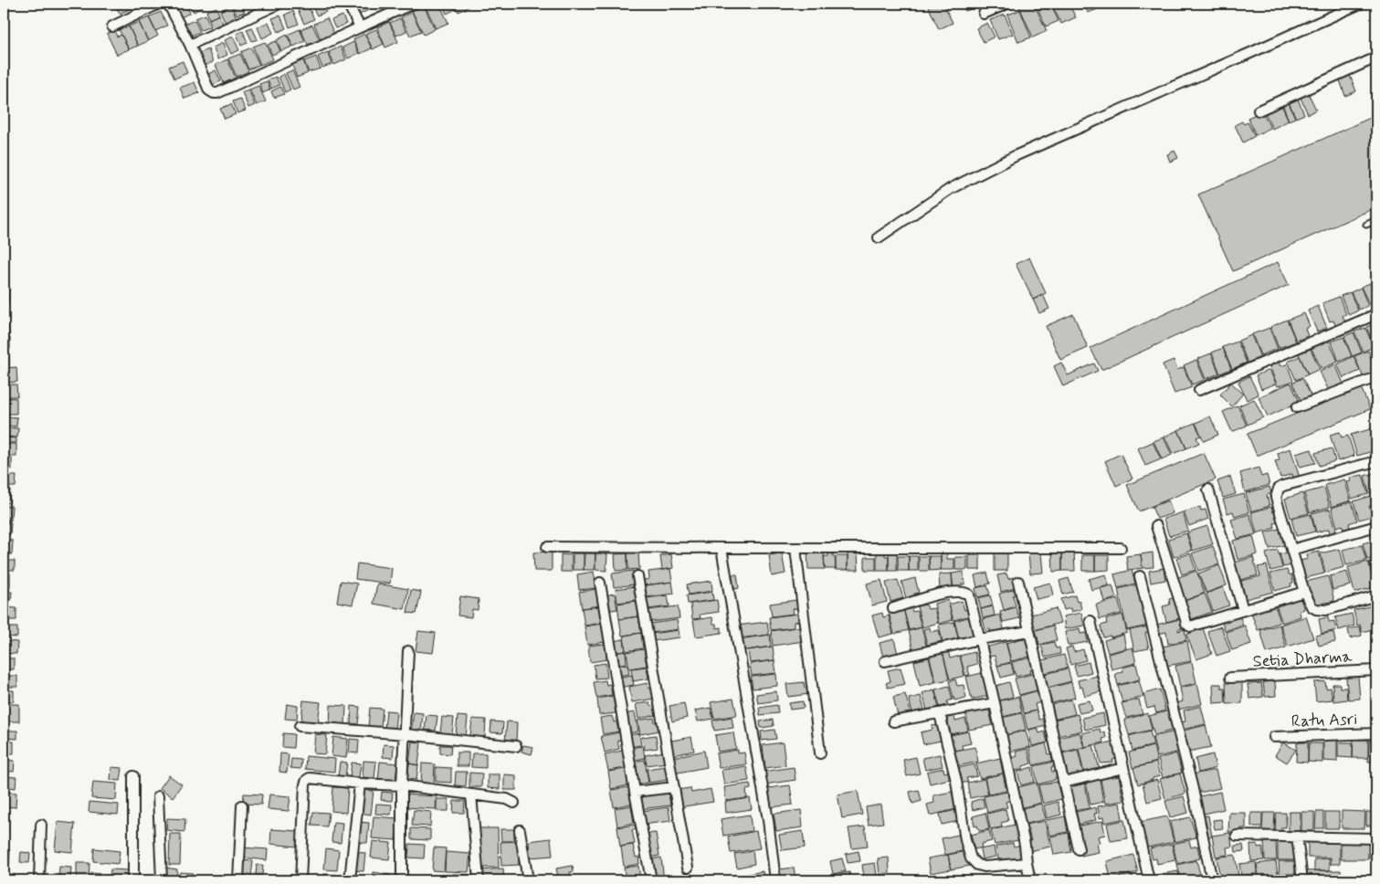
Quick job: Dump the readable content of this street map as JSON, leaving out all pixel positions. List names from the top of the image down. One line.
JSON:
{"streets":{"street":["Setia Dharma","Ratu Asri"]}}
